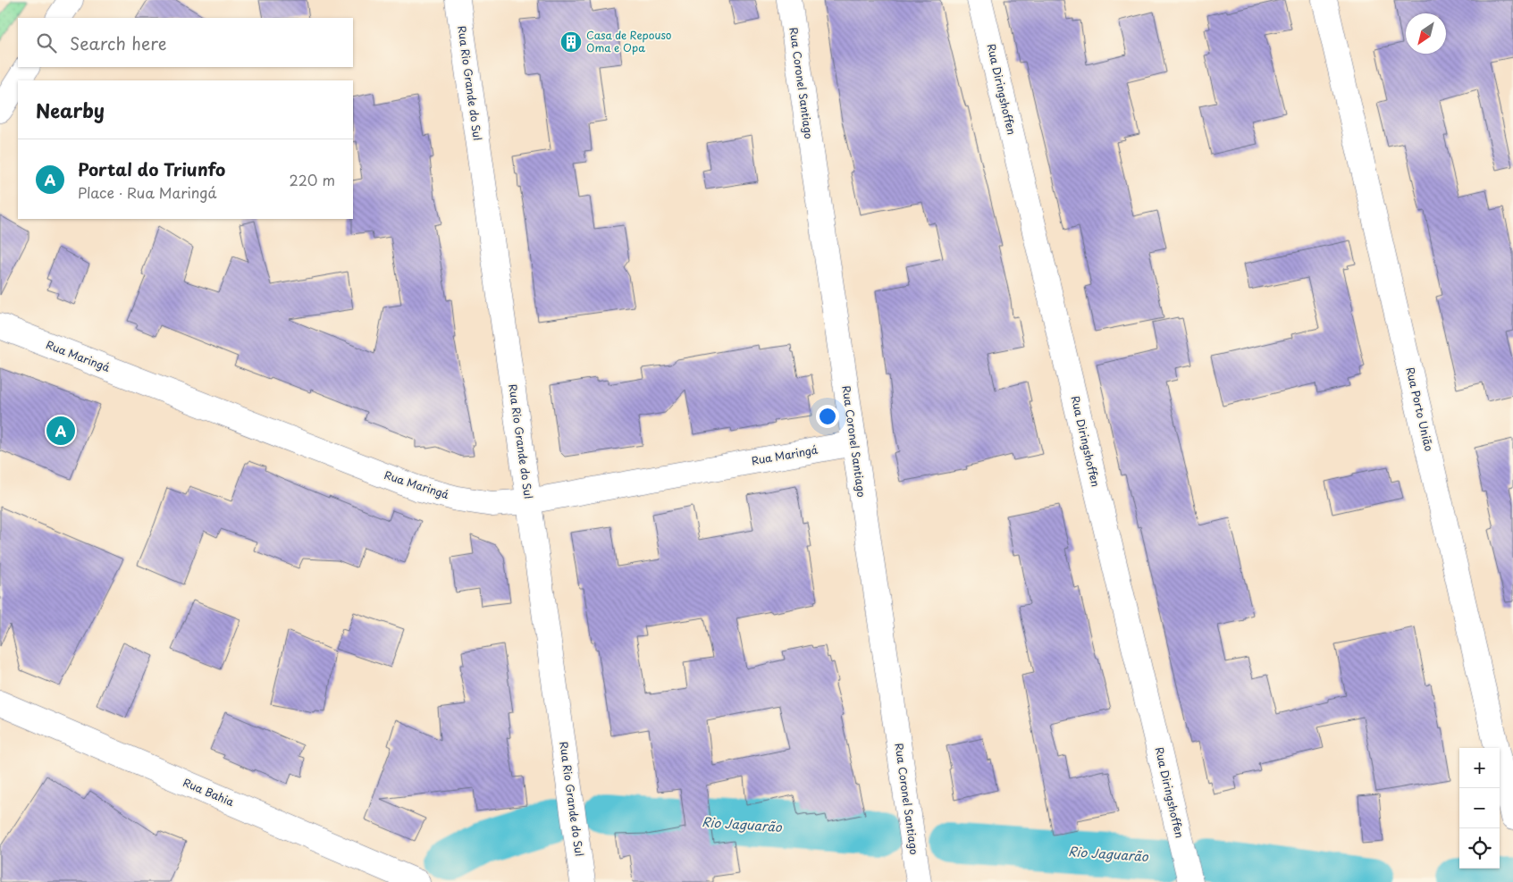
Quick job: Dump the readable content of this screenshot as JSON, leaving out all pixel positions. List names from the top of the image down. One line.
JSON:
{"streets":{"street":["Rua Rio Grande do Sul","Rua Coronel Santiago","Rua Diringshoffen","Rua Maringá","Rua Porto União","Rua Bahia"]},"crossings":[["Rua Rio Grande do Sul","Rua Maringá"],["Rua Coronel Santiago","Rua Maringá"]],"water":["Rio Jaguarão"],"places":{"building":["Casa de Repouso Oma e Opa"]},"north":"bottom left","page":{"search":"Search here","heading":"Nearby","list":[{"mark":"A","name":"Portal do Triunfo","note":"Place · Rua Maringá","value":"220 m"}],"pins":"A","map_buttons":["+","−"]}}
